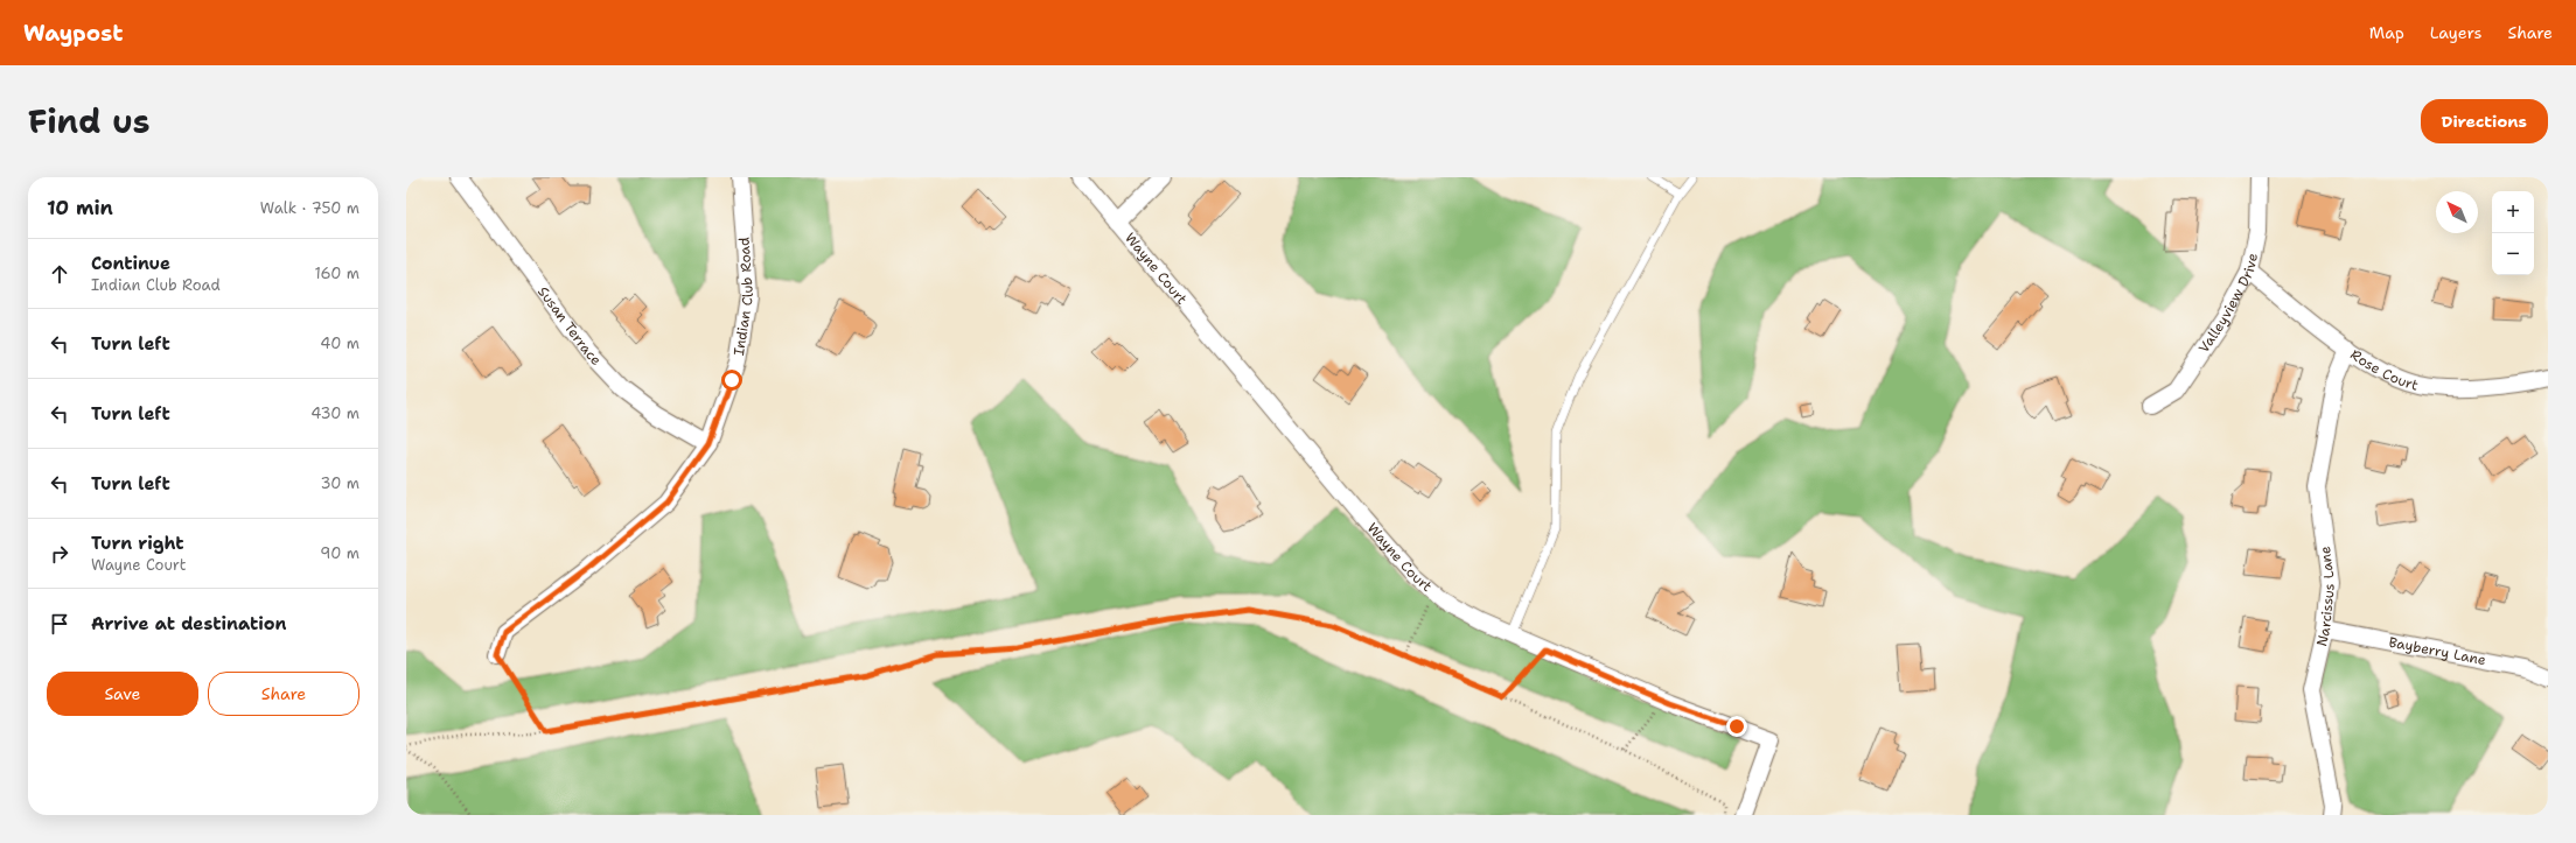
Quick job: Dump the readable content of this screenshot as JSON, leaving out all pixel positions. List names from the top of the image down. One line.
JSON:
{"streets":{"street":["Wayne Court","Indian Club Road","Valleyview Drive","Susan Terrace","Rose Court","Narcissus Lane","Bayberry Lane"]},"crossings":[["Indian Club Road","Susan Terrace"],["Valleyview Drive","Rose Court"],["Rose Court","Narcissus Lane"],["Narcissus Lane","Bayberry Lane"]],"north":"top left","page":{"header":"Waypost","nav":["Map","Layers","Share"],"title":"Find us","buttons":["Directions",["Save","Share"]],"heading":["10 min","Walk · 750 m"],"map_buttons":["+","−"],"list":[["Continue","Indian Club Road","160 m"],["Turn left","40 m"],["Turn left","430 m"],["Turn left","30 m"],["Turn right","Wayne Court","90 m"],"Arrive at destination"]}}
